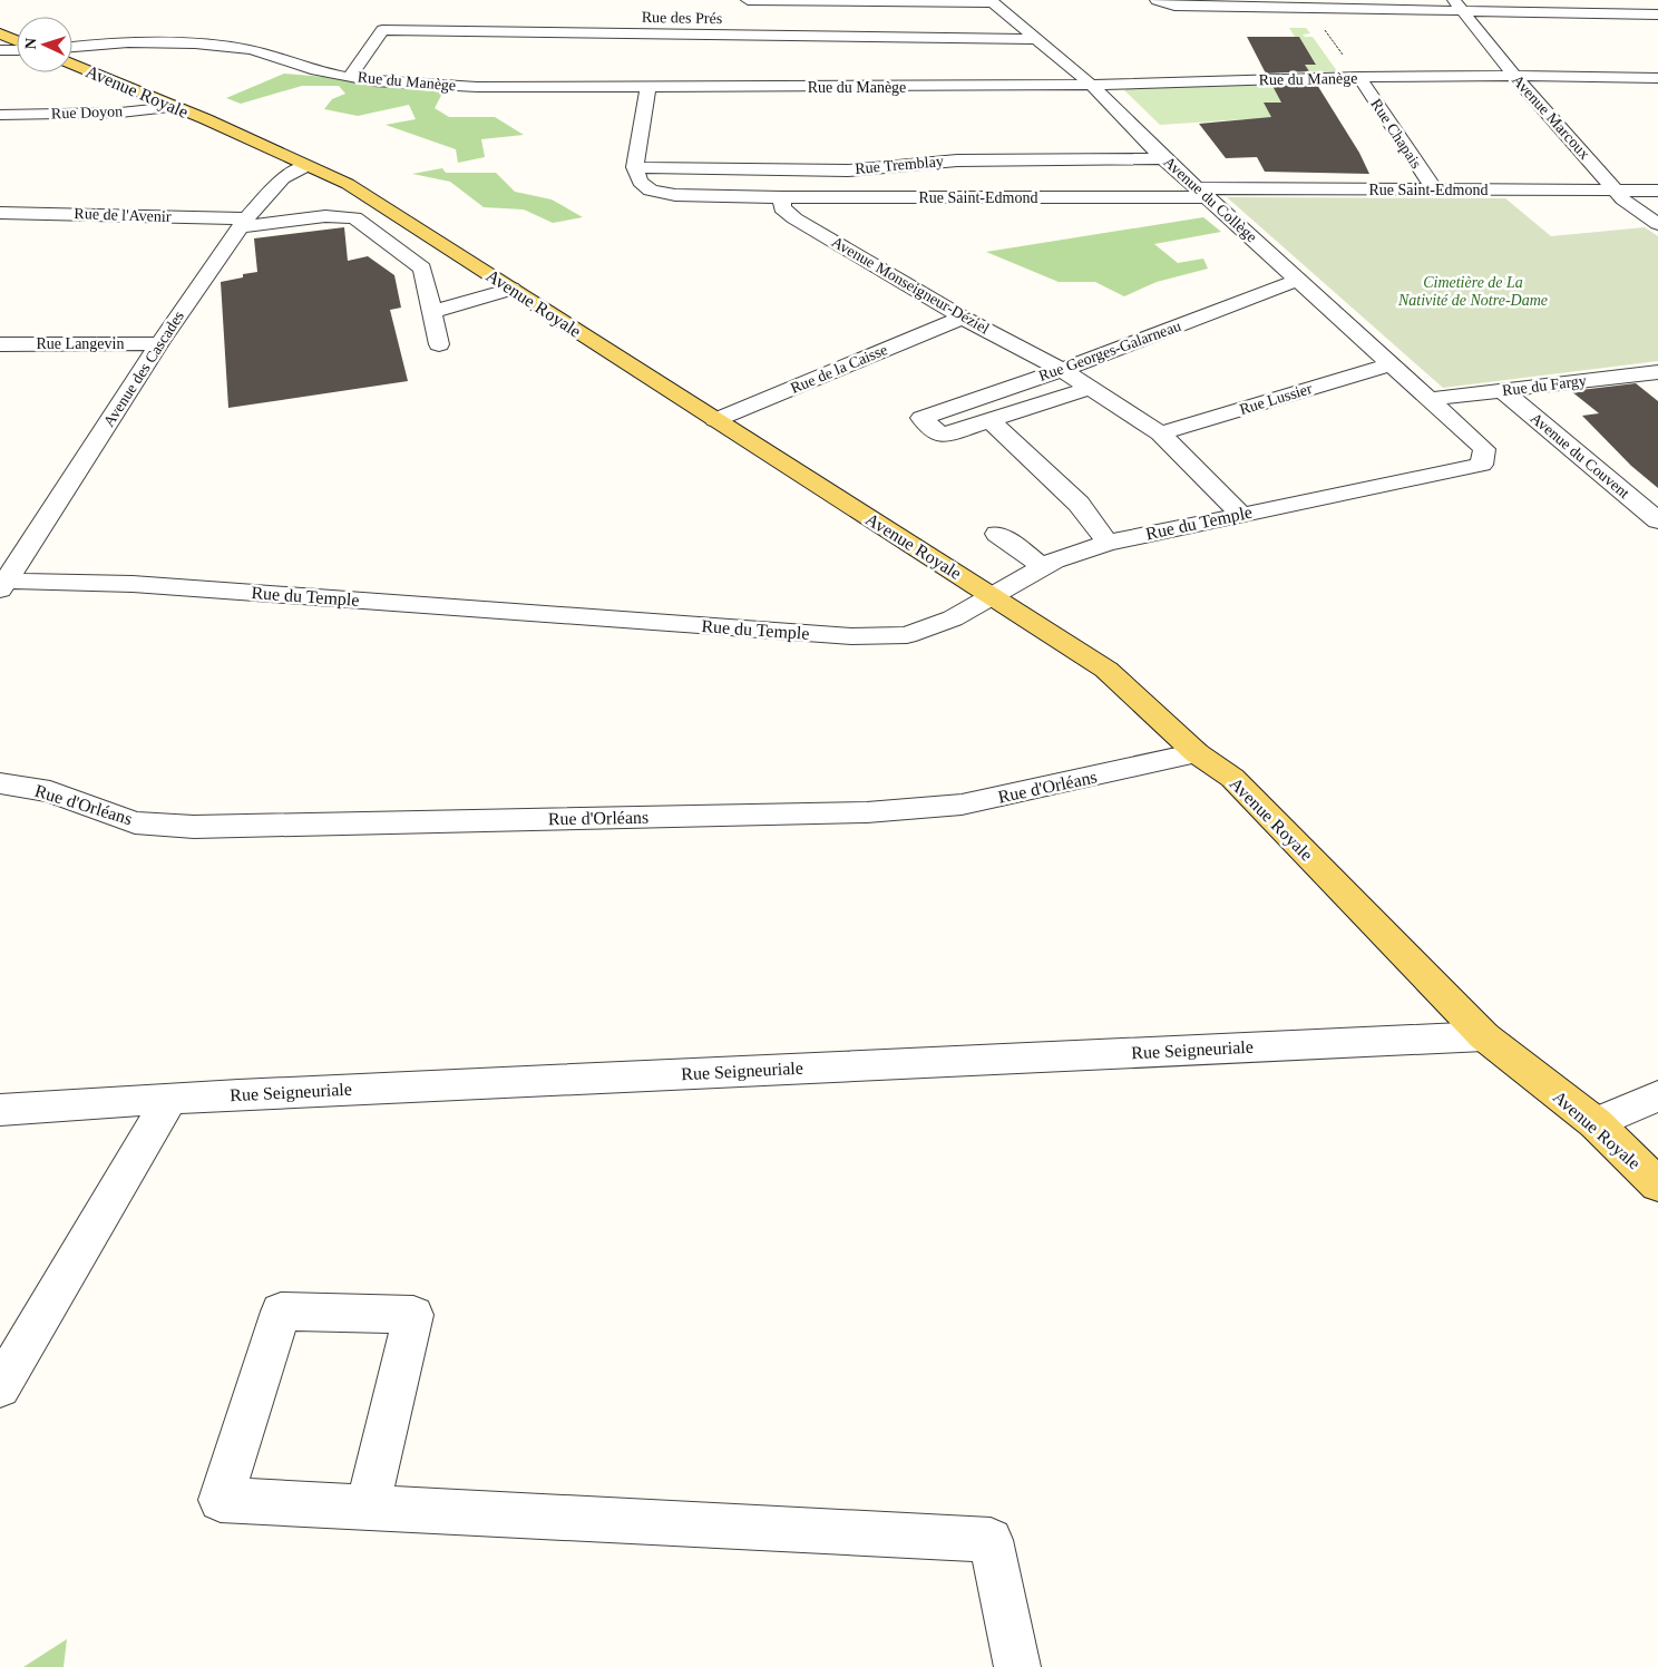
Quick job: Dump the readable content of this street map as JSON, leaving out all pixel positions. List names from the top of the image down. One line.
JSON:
{"streets":{"main road":["Avenue Royale"],"street":["Rue des Prés","Rue du Manège","Rue Doyon","Avenue Marcoux","Rue Chapais","Rue Tremblay","Rue Saint-Edmond","Avenue du Collège","Rue de l'Avenir","Avenue Monseigneur-Déziel","Rue Langevin","Rue Georges-Galarneau","Avenue des Cascades","Rue de la Caisse","Rue du Fargy","Rue Lussier","Avenue du Couvent","Rue du Temple","Rue d'Orléans","Rue Seigneuriale"]},"crossings":[["Rue des Prés","Rue du Manège"],["Rue des Prés","Avenue du Collège"],["Rue du Manège","Avenue Marcoux"],["Rue du Manège","Rue Chapais"],["Rue du Manège","Avenue du Collège"],["Avenue Royale","Rue Doyon"],["Avenue Royale","Rue de l'Avenir"],["Avenue Royale","Avenue des Cascades"],["Avenue Royale","Rue de la Caisse"],["Avenue Royale","Rue du Temple"],["Avenue Royale","Rue d'Orléans"],["Avenue Royale","Rue Seigneuriale"],["Avenue Marcoux","Rue Saint-Edmond"],["Rue Chapais","Rue Saint-Edmond"],["Rue Tremblay","Avenue du Collège"],["Rue Saint-Edmond","Avenue du Collège"],["Rue Saint-Edmond","Avenue Monseigneur-Déziel"],["Avenue du Collège","Rue Georges-Galarneau"],["Avenue du Collège","Rue du Fargy"],["Avenue du Collège","Rue Lussier"],["Avenue du Collège","Rue du Temple"],["Rue de l'Avenir","Avenue des Cascades"],["Avenue Monseigneur-Déziel","Rue Georges-Galarneau"],["Avenue Monseigneur-Déziel","Rue de la Caisse"],["Avenue Monseigneur-Déziel","Rue Lussier"],["Avenue Monseigneur-Déziel","Rue du Temple"],["Rue Langevin","Avenue des Cascades"],["Avenue des Cascades","Rue du Temple"],["Rue du Fargy","Avenue du Couvent"]],"parks":["Cimetière de La Nativité de Notre-Dame"],"north":"left"}
